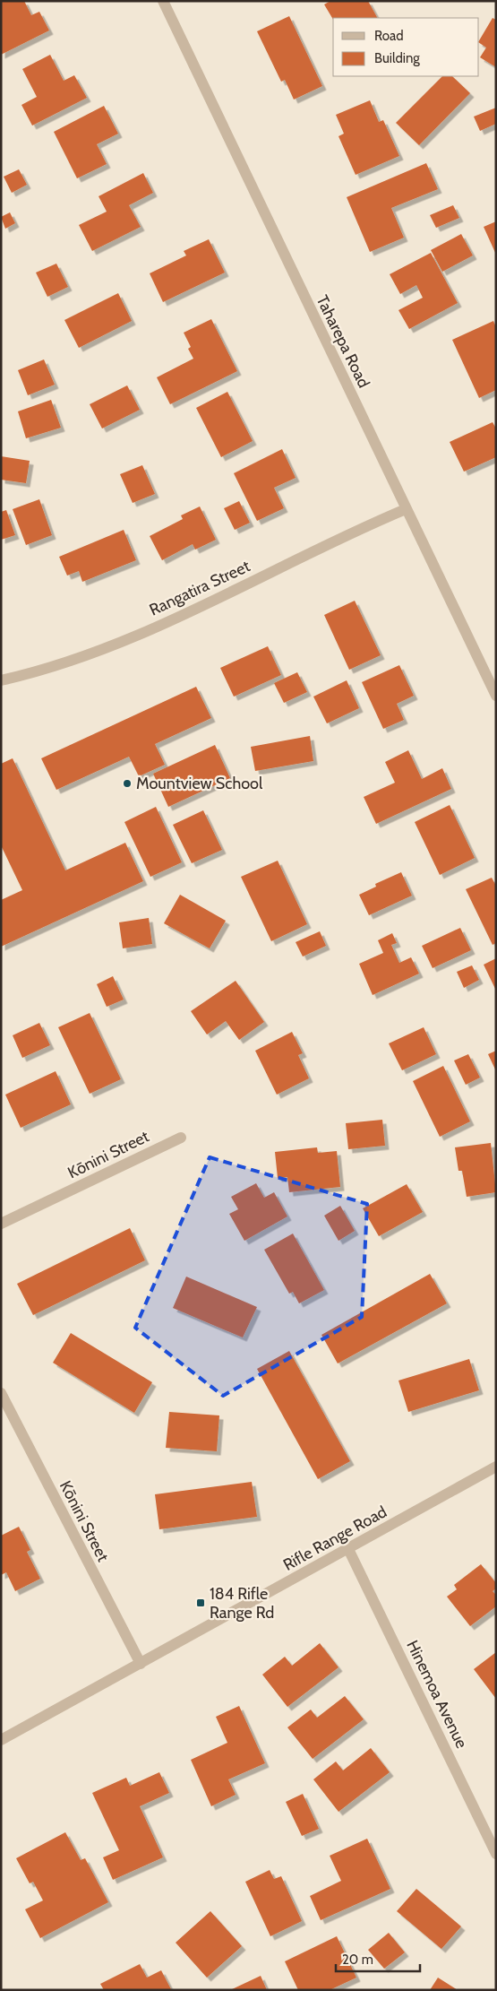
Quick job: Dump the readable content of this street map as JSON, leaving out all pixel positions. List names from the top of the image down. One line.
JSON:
{"streets":{"street":["Taharepa Road","Rangatira Street","Kōnini Street","Rifle Range Road","Hinemoa Avenue"]},"crossings":[["Taharepa Road","Rangatira Street"],["Kōnini Street","Rifle Range Road"],["Rifle Range Road","Hinemoa Avenue"]],"places":{"other":["Mountview School"],"transit":["184 Rifle Range Rd"]},"legend":["Road","Building"],"scale_bar":"20 m"}
